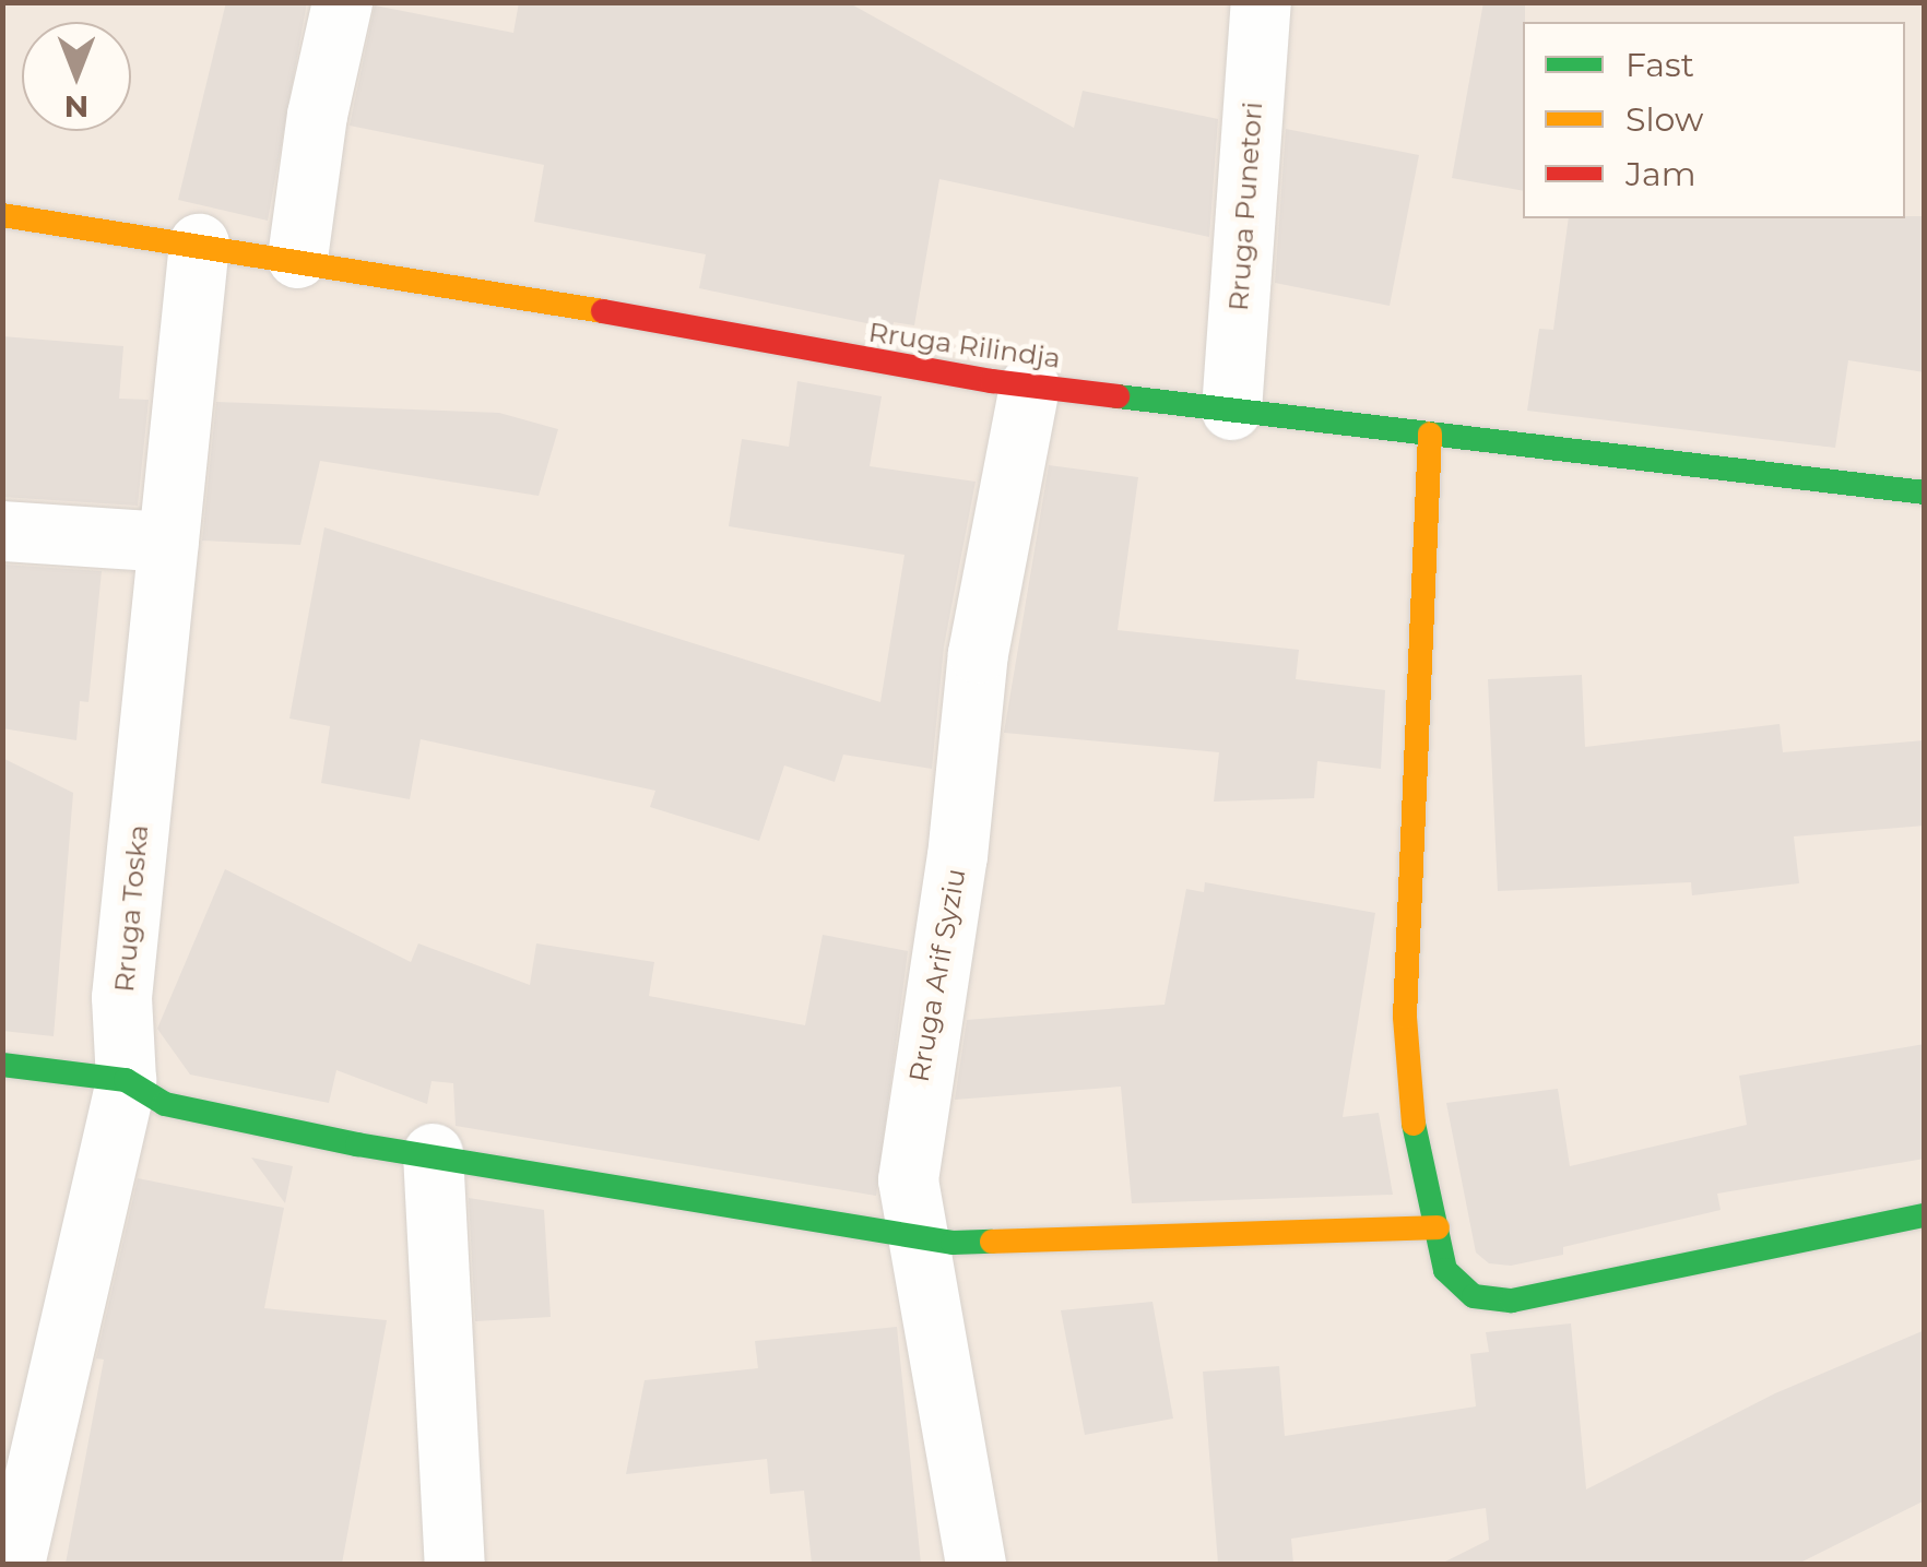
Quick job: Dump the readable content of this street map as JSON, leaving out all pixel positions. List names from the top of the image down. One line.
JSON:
{"streets":{"street":["Rruga Punetori","Rruga Rilindja","Rruga Toska","Rruga Arif Syziu"]},"crossings":[["Rruga Punetori","Rruga Rilindja"],["Rruga Rilindja","Rruga Toska"],["Rruga Rilindja","Rruga Arif Syziu"]],"legend":["Fast","Slow","Jam"],"north":"bottom"}
